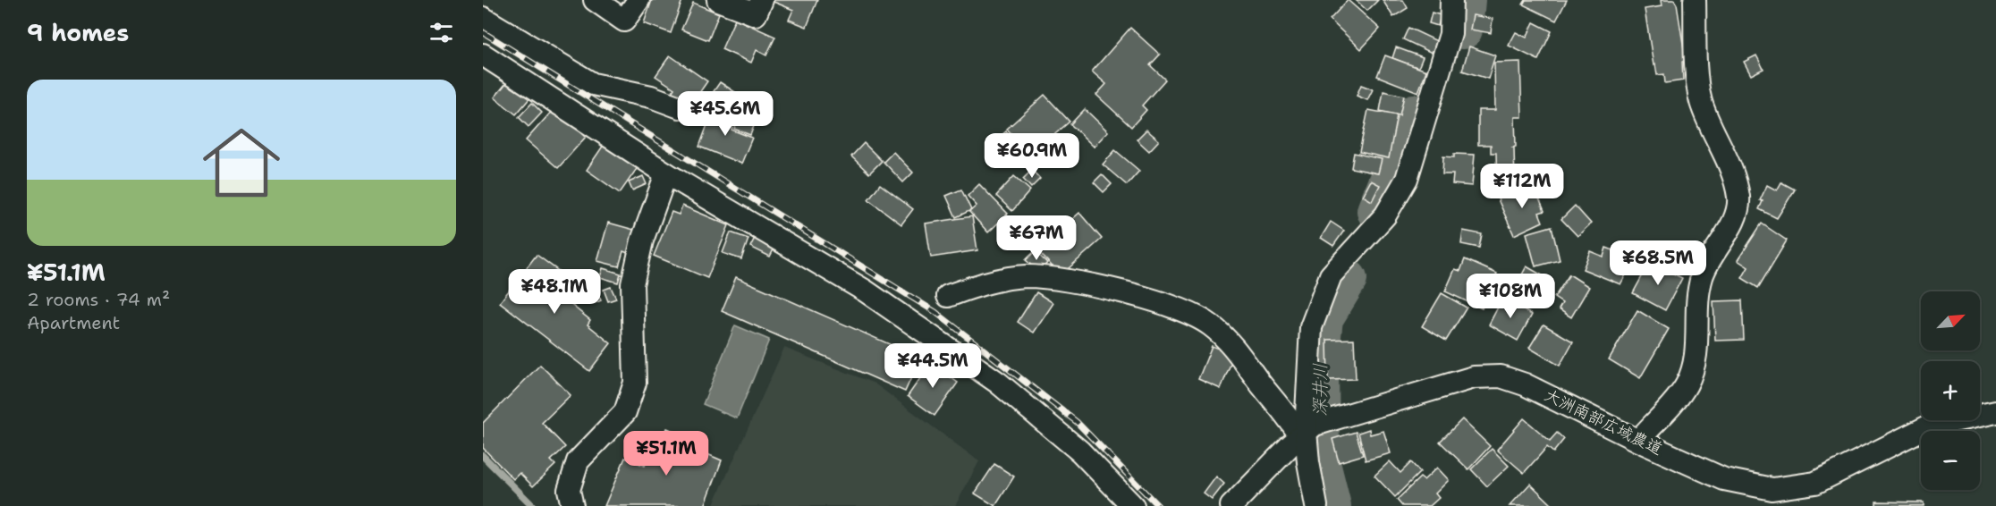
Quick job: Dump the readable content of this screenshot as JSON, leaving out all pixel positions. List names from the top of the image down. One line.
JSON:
{"streets":{"street":["大洲南部広域農道"]},"water":["深井川"],"north":"top right","page":{"heading":"9 homes","list":[{"name":"¥51.1M","note":"2 rooms · 74 m² · Apartment"}],"price":["¥45.6M","¥60.9M","¥112M","¥67M","¥68.5M","¥48.1M","¥108M","¥44.5M","¥51.1M"],"map_buttons":["+","−"]}}
